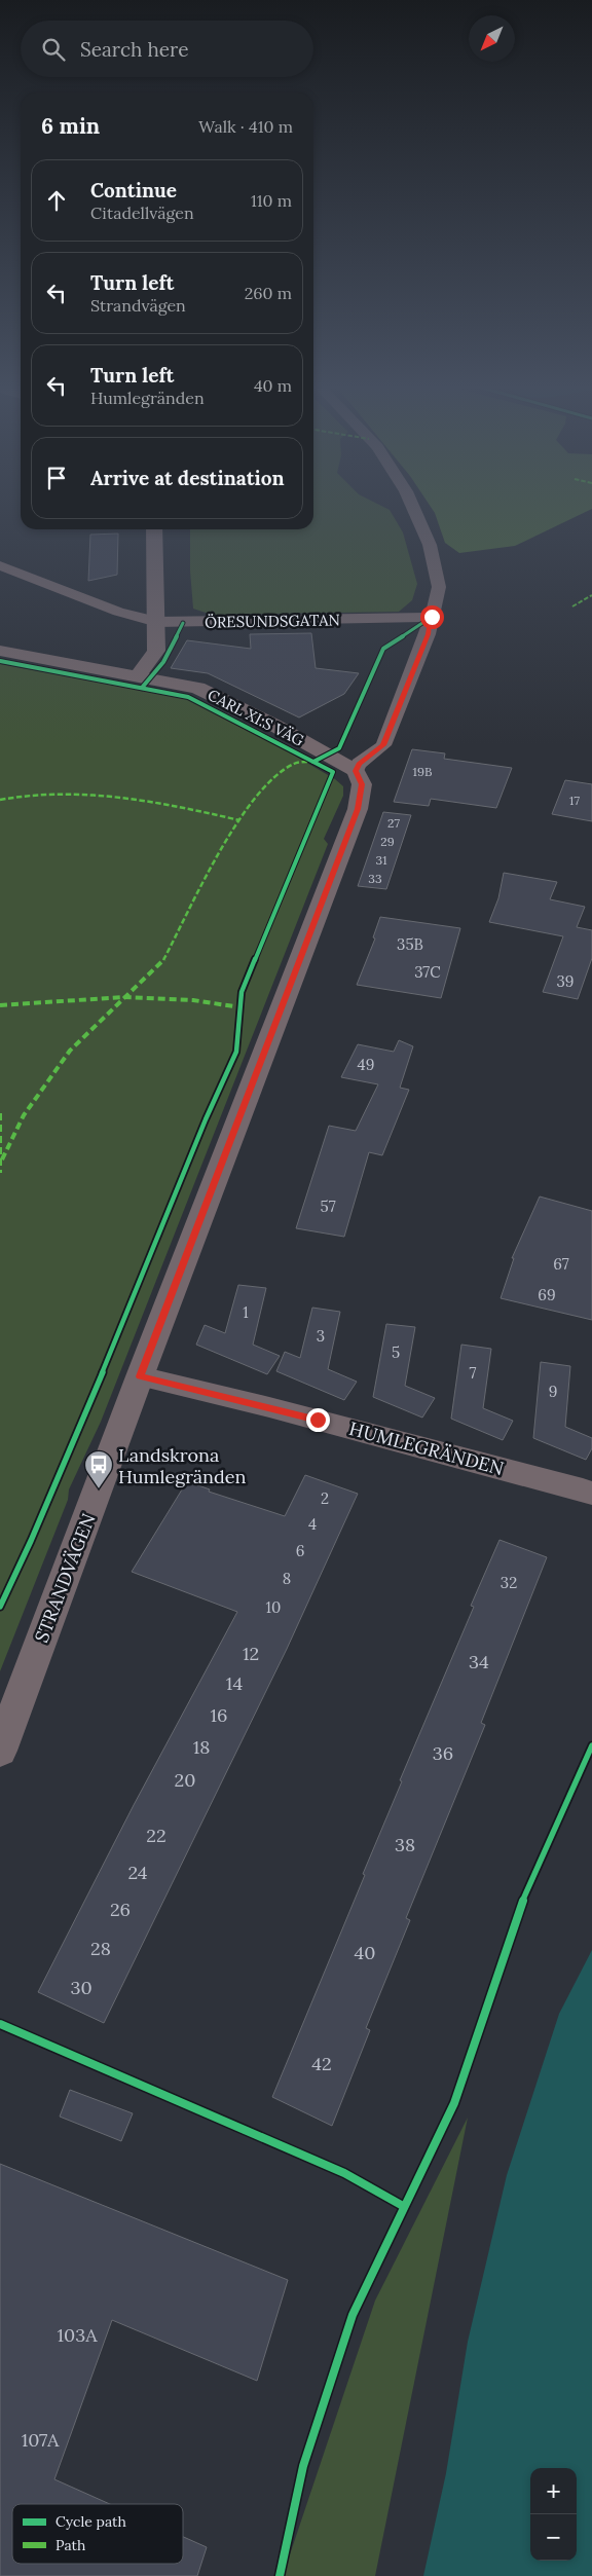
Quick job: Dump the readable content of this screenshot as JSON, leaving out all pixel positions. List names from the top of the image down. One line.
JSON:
{"streets":{"street":["ÖRESUNDSGATAN","CARL XI:S VÄG","HUMLEGRÄNDEN","STRANDVÄGEN"]},"crossings":[["CARL XI:S VÄG","STRANDVÄGEN"],["HUMLEGRÄNDEN","STRANDVÄGEN"]],"places":{"bus stop":["Landskrona Humlegränden"]},"house_numbers":["19B","17","27","29","31","33","35B","37C","39","49","57","67","69","1","3","5","7","9","2","4","6","8","32","10","12","34","14","16","18","36","20","22","38","24","26","28","40","30","42","103A","107A"],"legend":["Cycle path","Path"],"north":"bottom left","page":{"search":"Search here","heading":["6 min","Walk · 410 m"],"list":[["Continue","Citadellvägen","110 m"],["Turn left","Strandvägen","260 m"],["Turn left","Humlegränden","40 m"],"Arrive at destination"],"map_buttons":["+","−"]}}
